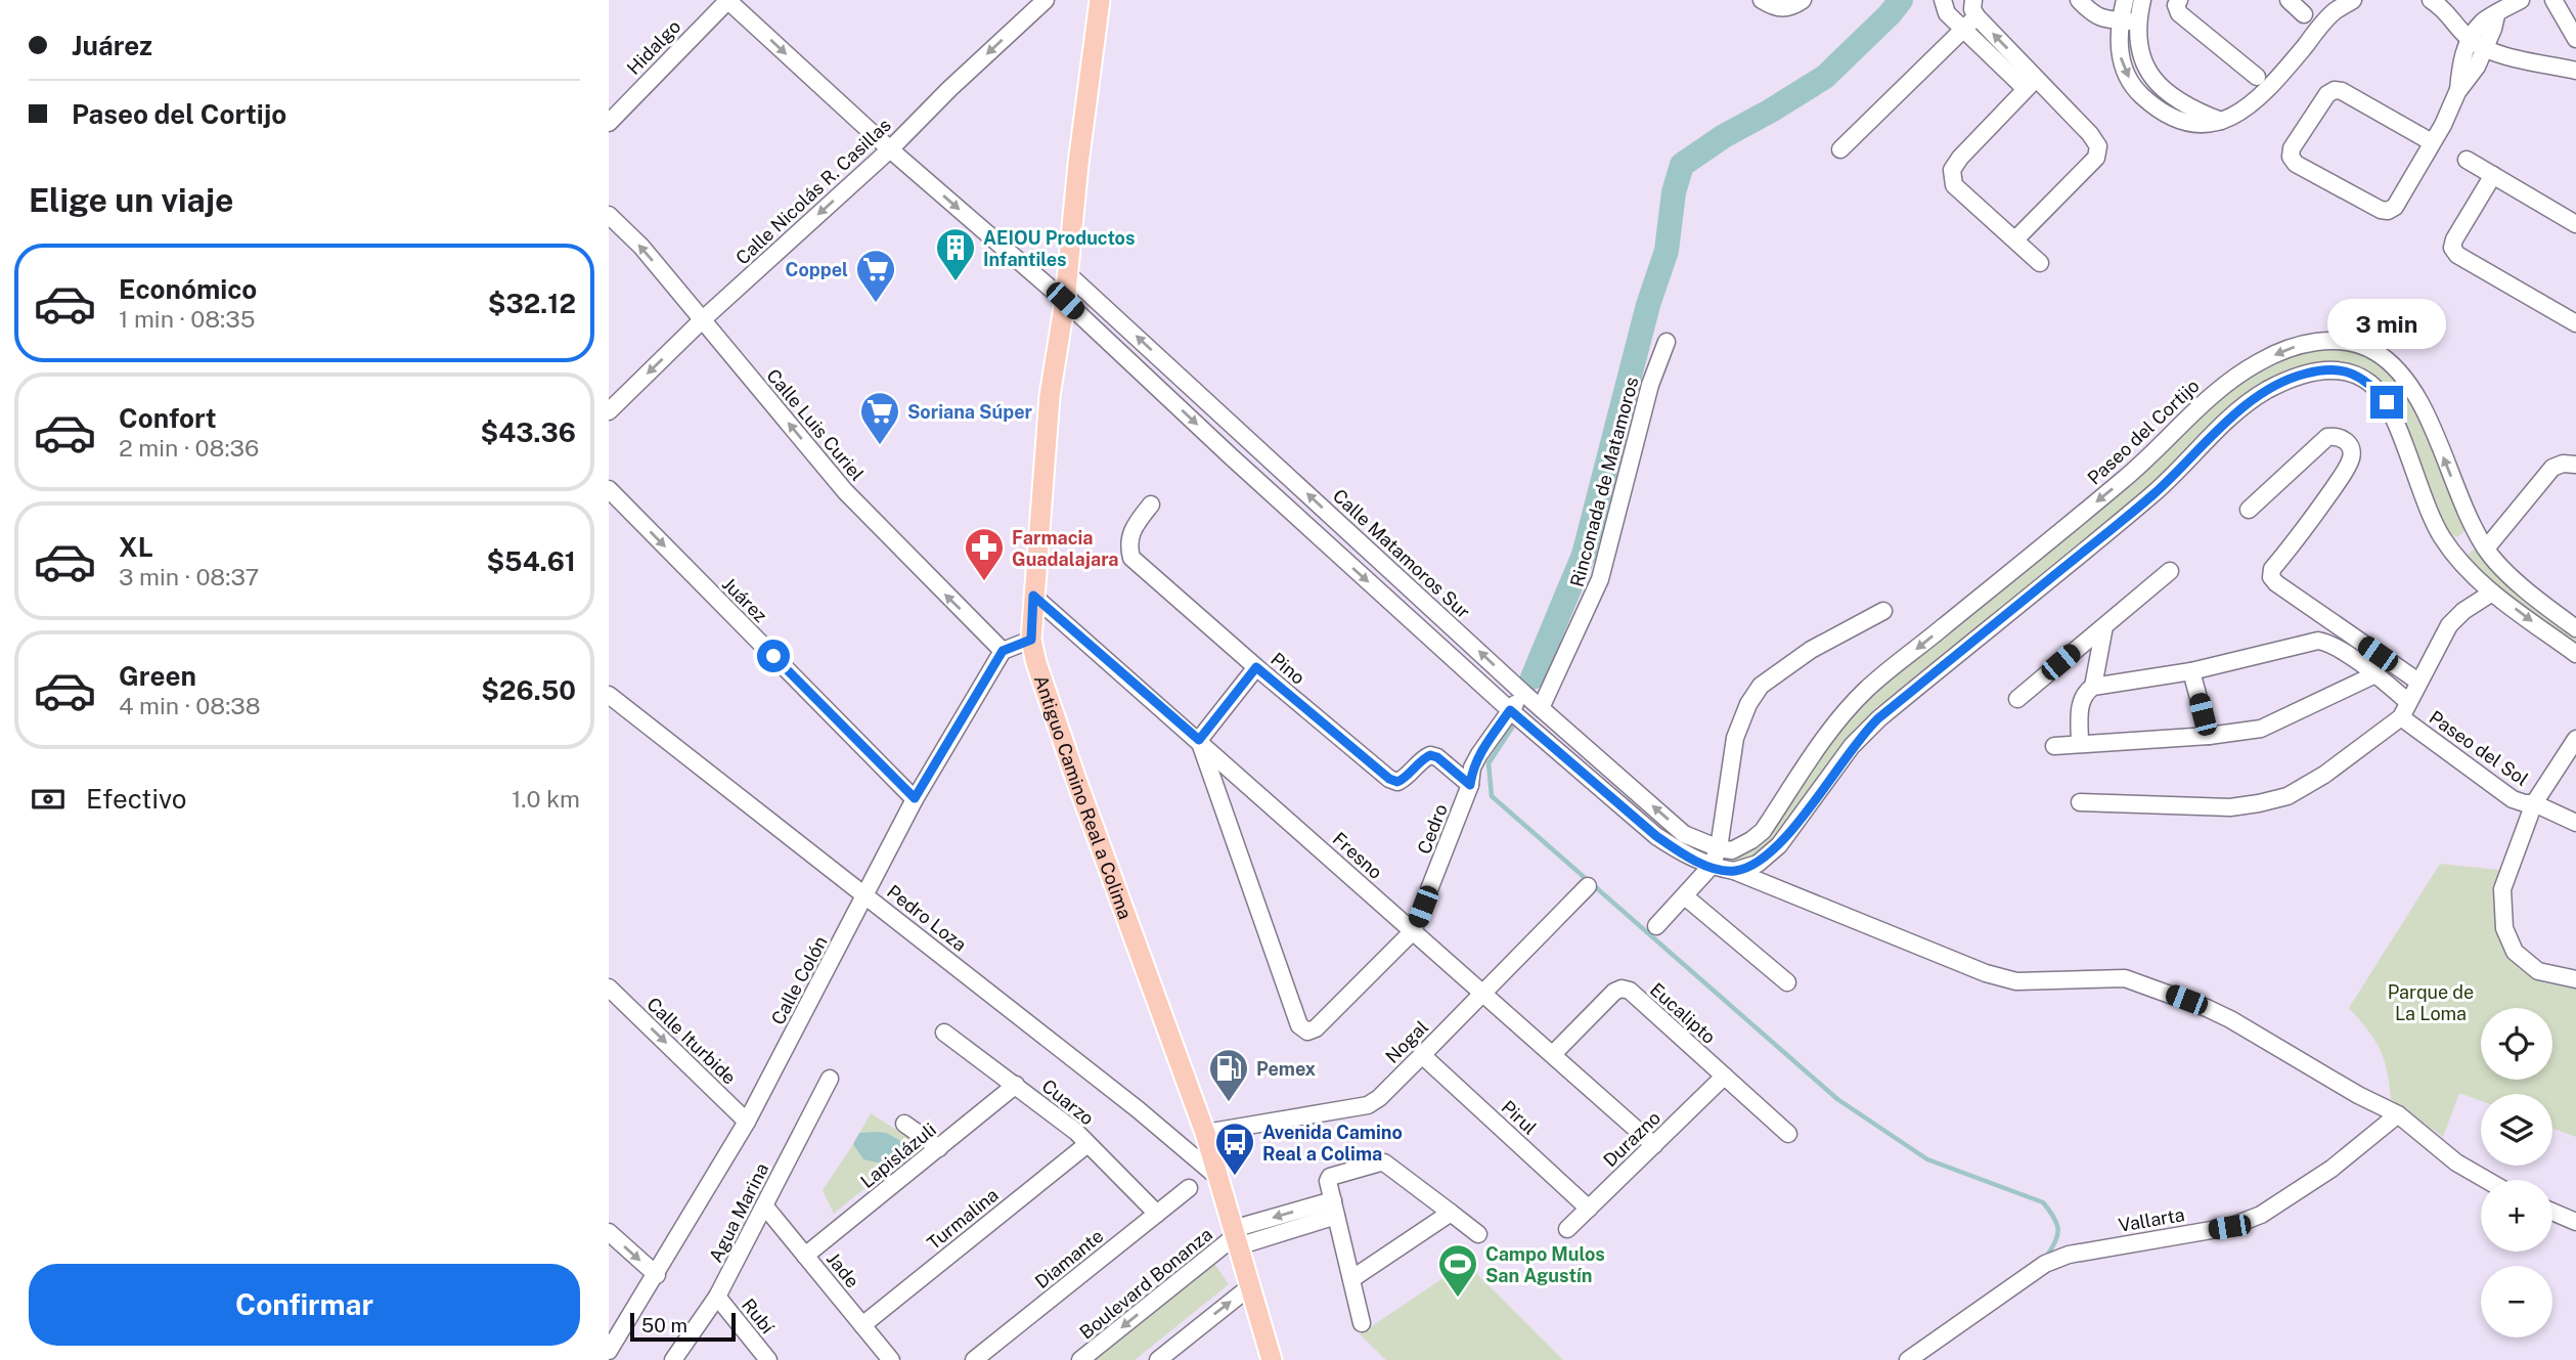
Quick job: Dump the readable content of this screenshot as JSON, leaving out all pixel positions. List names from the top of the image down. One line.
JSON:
{"streets":{"main road":["Antiguo Camino Real a Colima"],"street":["Hidalgo","Calle Nicolás R. Casillas","Calle Luis Curiel","Paseo del Cortijo","Rinconada de Matamoros","Calle Matamoros Sur","Juárez","Pino","Paseo del Sol","Cedro","Fresno","Pedro Loza","Calle Colón","Eucalipto","Calle Iturbide","Nogal","Cuarzo","Pirul","Durazno","Lapislázuli","Agua Marina","Turmalina","Vallarta","Diamante","Jade","Boulevard Bonanza","Rubí"]},"crossings":[["Calle Nicolás R. Casillas","Calle Luis Curiel"],["Calle Luis Curiel","Calle Colón"],["Paseo del Cortijo","Calle Matamoros Sur"],["Rinconada de Matamoros","Calle Matamoros Sur"],["Calle Matamoros Sur","Antiguo Camino Real a Colima"],["Calle Matamoros Sur","Cedro"],["Juárez","Calle Colón"],["Pino","Cedro"],["Antiguo Camino Real a Colima","Fresno"],["Antiguo Camino Real a Colima","Pedro Loza"],["Antiguo Camino Real a Colima","Nogal"],["Antiguo Camino Real a Colima","Boulevard Bonanza"],["Cedro","Fresno"],["Fresno","Eucalipto"],["Fresno","Nogal"],["Fresno","Durazno"],["Pedro Loza","Calle Colón"],["Calle Colón","Calle Iturbide"],["Eucalipto","Durazno"],["Nogal","Pirul"],["Cuarzo","Lapislázuli"],["Cuarzo","Turmalina"],["Cuarzo","Diamante"],["Pirul","Durazno"],["Lapislázuli","Jade"],["Agua Marina","Jade"],["Agua Marina","Rubí"],["Turmalina","Jade"]],"one_way":["Calle Nicolás R. Casillas","Calle Luis Curiel","Juárez","Calle Iturbide"],"parks":["Parque de La Loma"],"places":{"building":["AEIOU Productos Infantiles"],"supermarket":["Coppel","Soriana Súper"],"pharmacy":["Farmacia Guadalajara"],"fuel station":["Pemex"],"bus stop":["Avenida Camino Real a Colima"],"sports":["Campo Mulos San Agustín"]},"scale_bar":"50 m","page":{"banner":["Juárez","Paseo del Cortijo"],"heading":"Elige un viaje","list":[{"name":"Económico","note":"1 min · 08:35","value":"$32.12"},{"name":"Confort","note":"2 min · 08:36","value":"$43.36"},{"name":"XL","note":"3 min · 08:37","value":"$54.61"},{"name":"Green","note":"4 min · 08:38","value":"$26.50"}],"bubble":"3 min","pay":["Efectivo","1.0 km"],"map_buttons":["+","−"],"buttons":"Confirmar","scale":"50 m"}}
